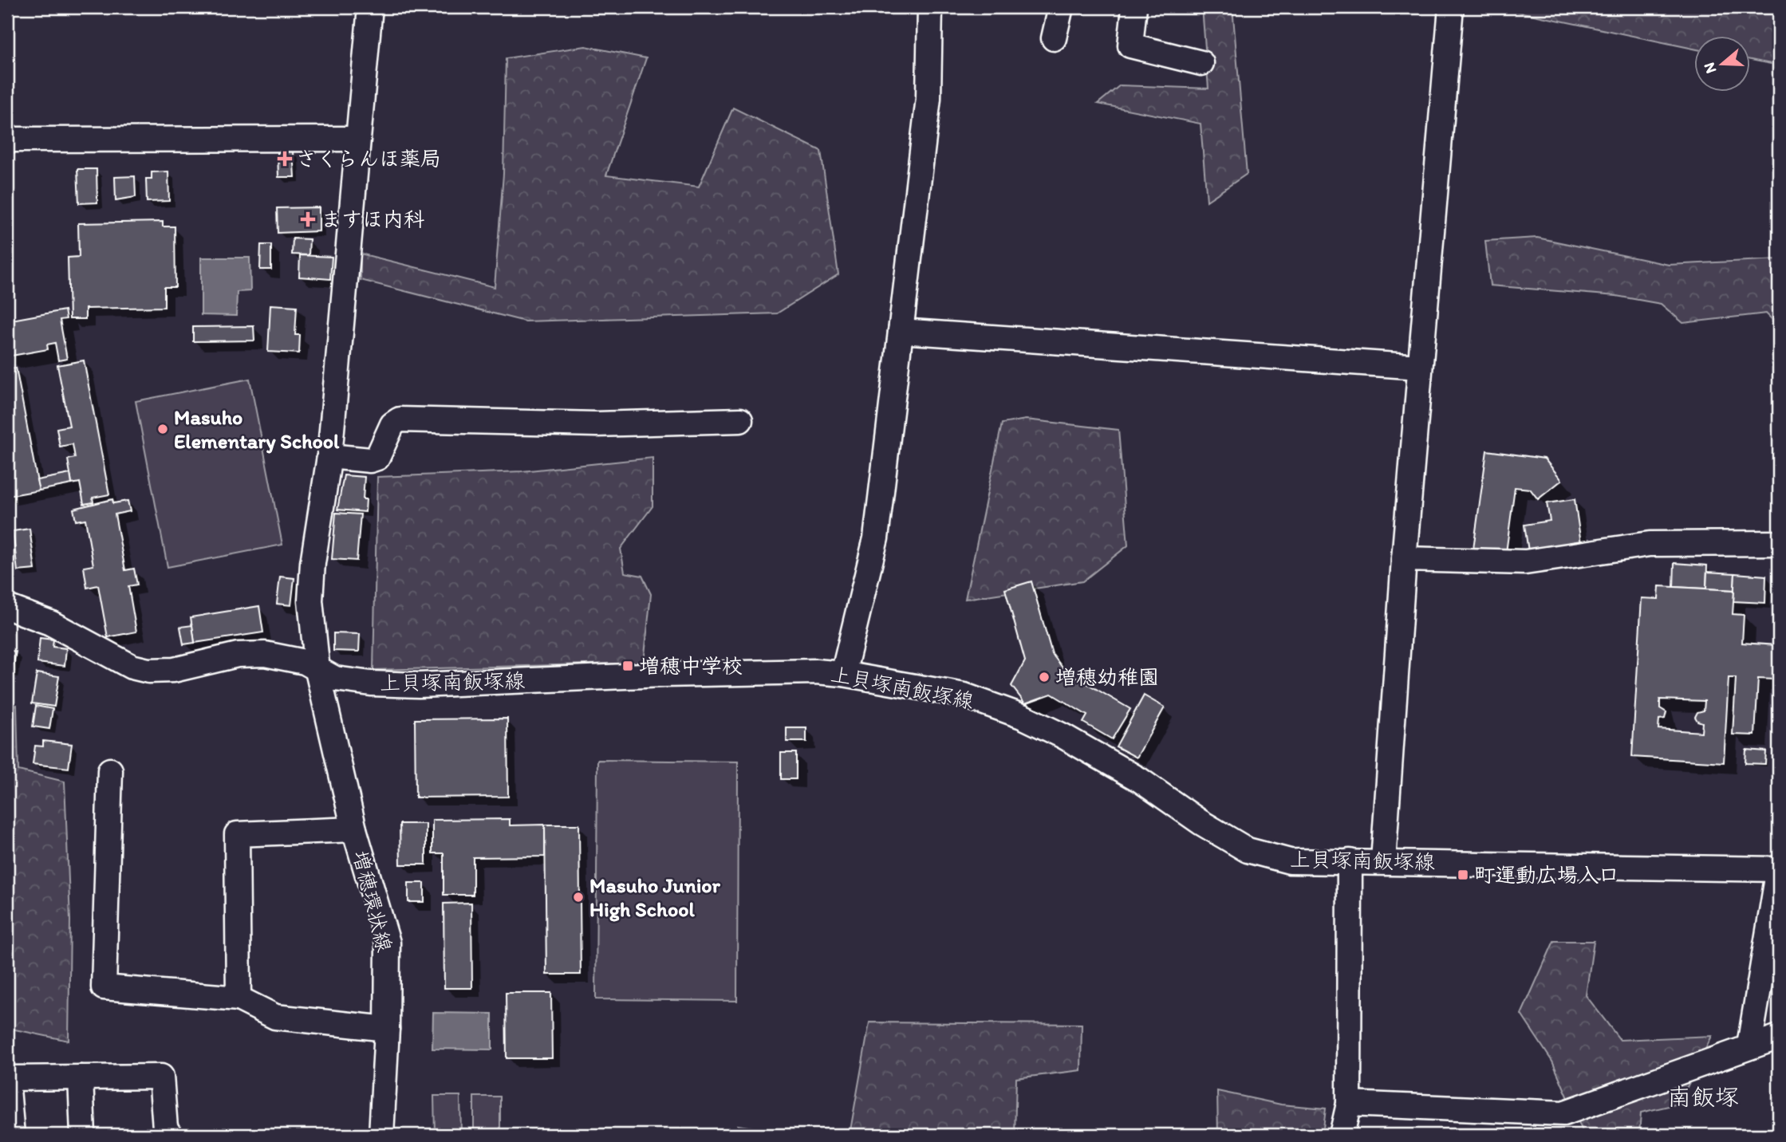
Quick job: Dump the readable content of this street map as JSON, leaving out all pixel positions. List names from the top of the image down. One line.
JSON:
{"streets":{"street":["上貝塚南飯塚線","増穂環状線"]},"crossings":[["上貝塚南飯塚線","増穂環状線"]],"districts":["南飯塚"],"places":{"health":["さくらんほ薬局","ますほ内科"],"other":["Masuho Elementary School","増穂幼稚園","Masuho Junior High School"],"transit":["増穂中学校","町運動広場入口"]},"north":"left"}
